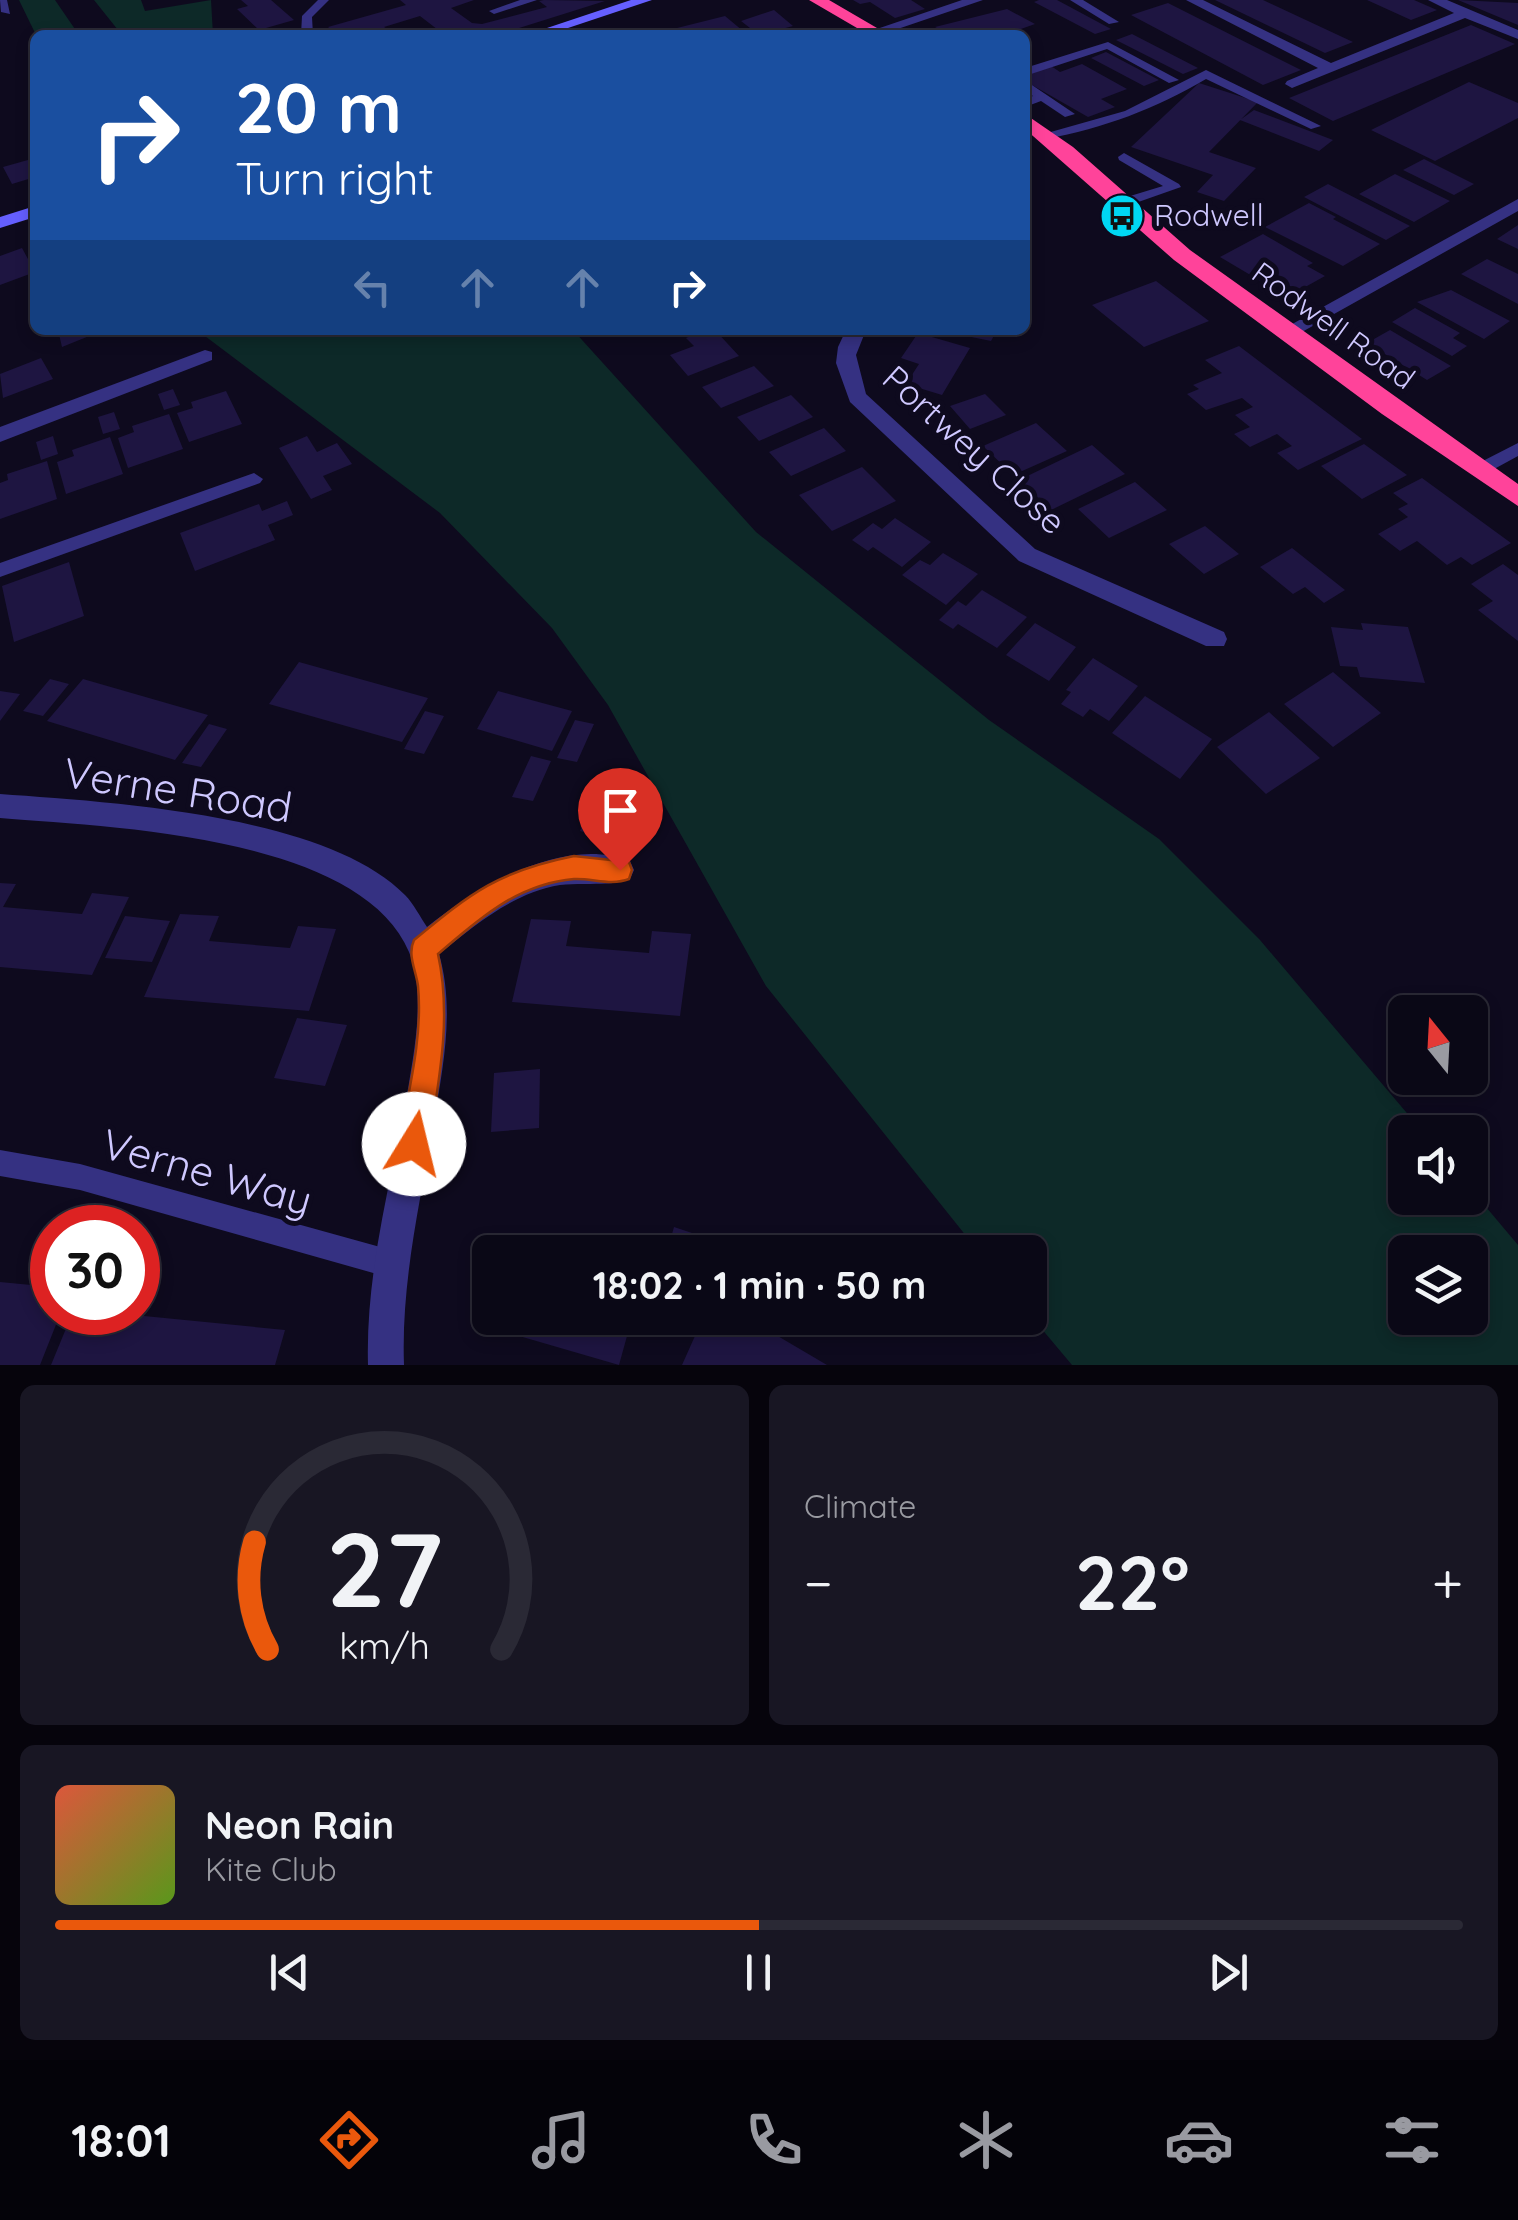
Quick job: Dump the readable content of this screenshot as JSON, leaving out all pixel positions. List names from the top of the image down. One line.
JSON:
{"streets":{"highway":["Rodwell Road"],"street":["Portwey Close","Verne Road"],"lane":["Verne Way"]},"crossings":[["Verne Road","Verne Way"]],"places":{"bus stop":["Rodwell"]},"north":"top","page":{"turn":["20 m","Turn right"],"limit":"30","trip":"18:02 · 1 min · 50 m","tile":"Climate","heat":["−","22°","+"],"song":["Neon Rain","Kite Club"],"tabs":"18:01","gauge":["27","km/h"]}}
